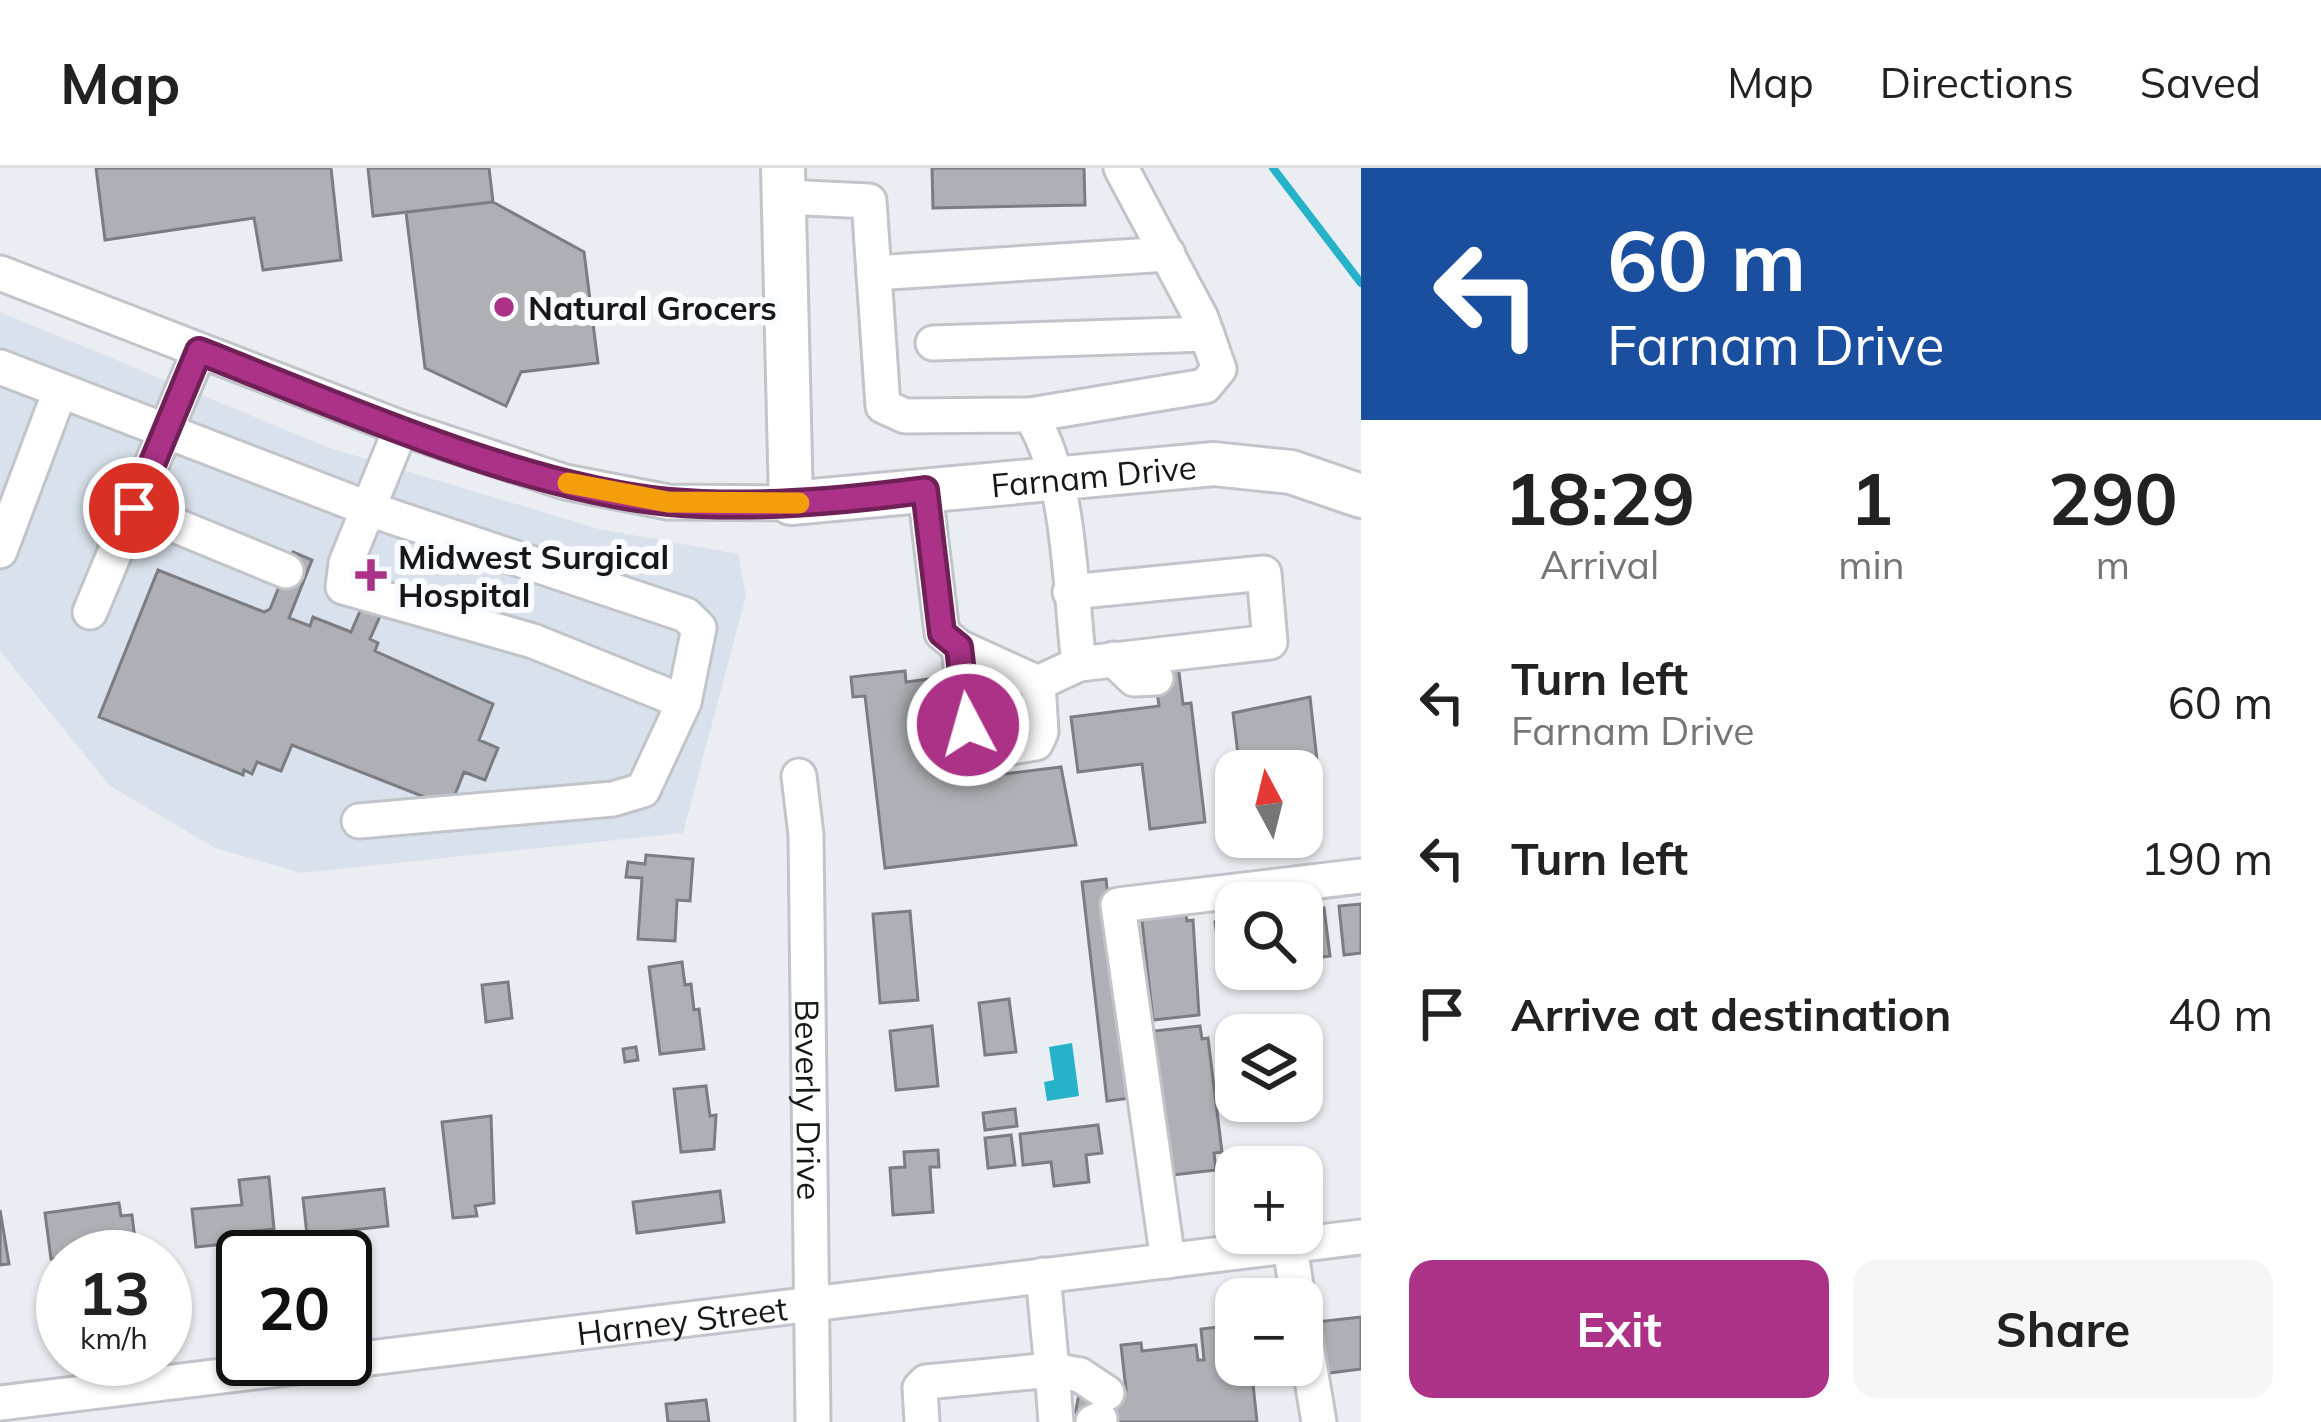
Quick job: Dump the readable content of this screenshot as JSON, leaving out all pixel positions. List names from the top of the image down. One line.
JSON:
{"streets":{"main road":["Farnam Drive"],"street":["Beverly Drive","Harney Street"]},"crossings":[["Beverly Drive","Harney Street"]],"places":{"other":["Natural Grocers"],"health":["Midwest Surgical Hospital"]},"north":"top","page":{"header":"Map","nav":["Map","Directions","Saved"],"turn":["60 m","Farnam Drive"],"eta":["18:29","Arrival","1","min","290","m"],"list":[{"name":"Turn left","note":"Farnam Drive","value":"60 m"},{"name":"Turn left","value":"190 m"},{"name":"Arrive at destination","value":"40 m"}],"map_buttons":["+","−"],"speed":"13 km/h","limit":"20","buttons":["Exit","Share"]}}
